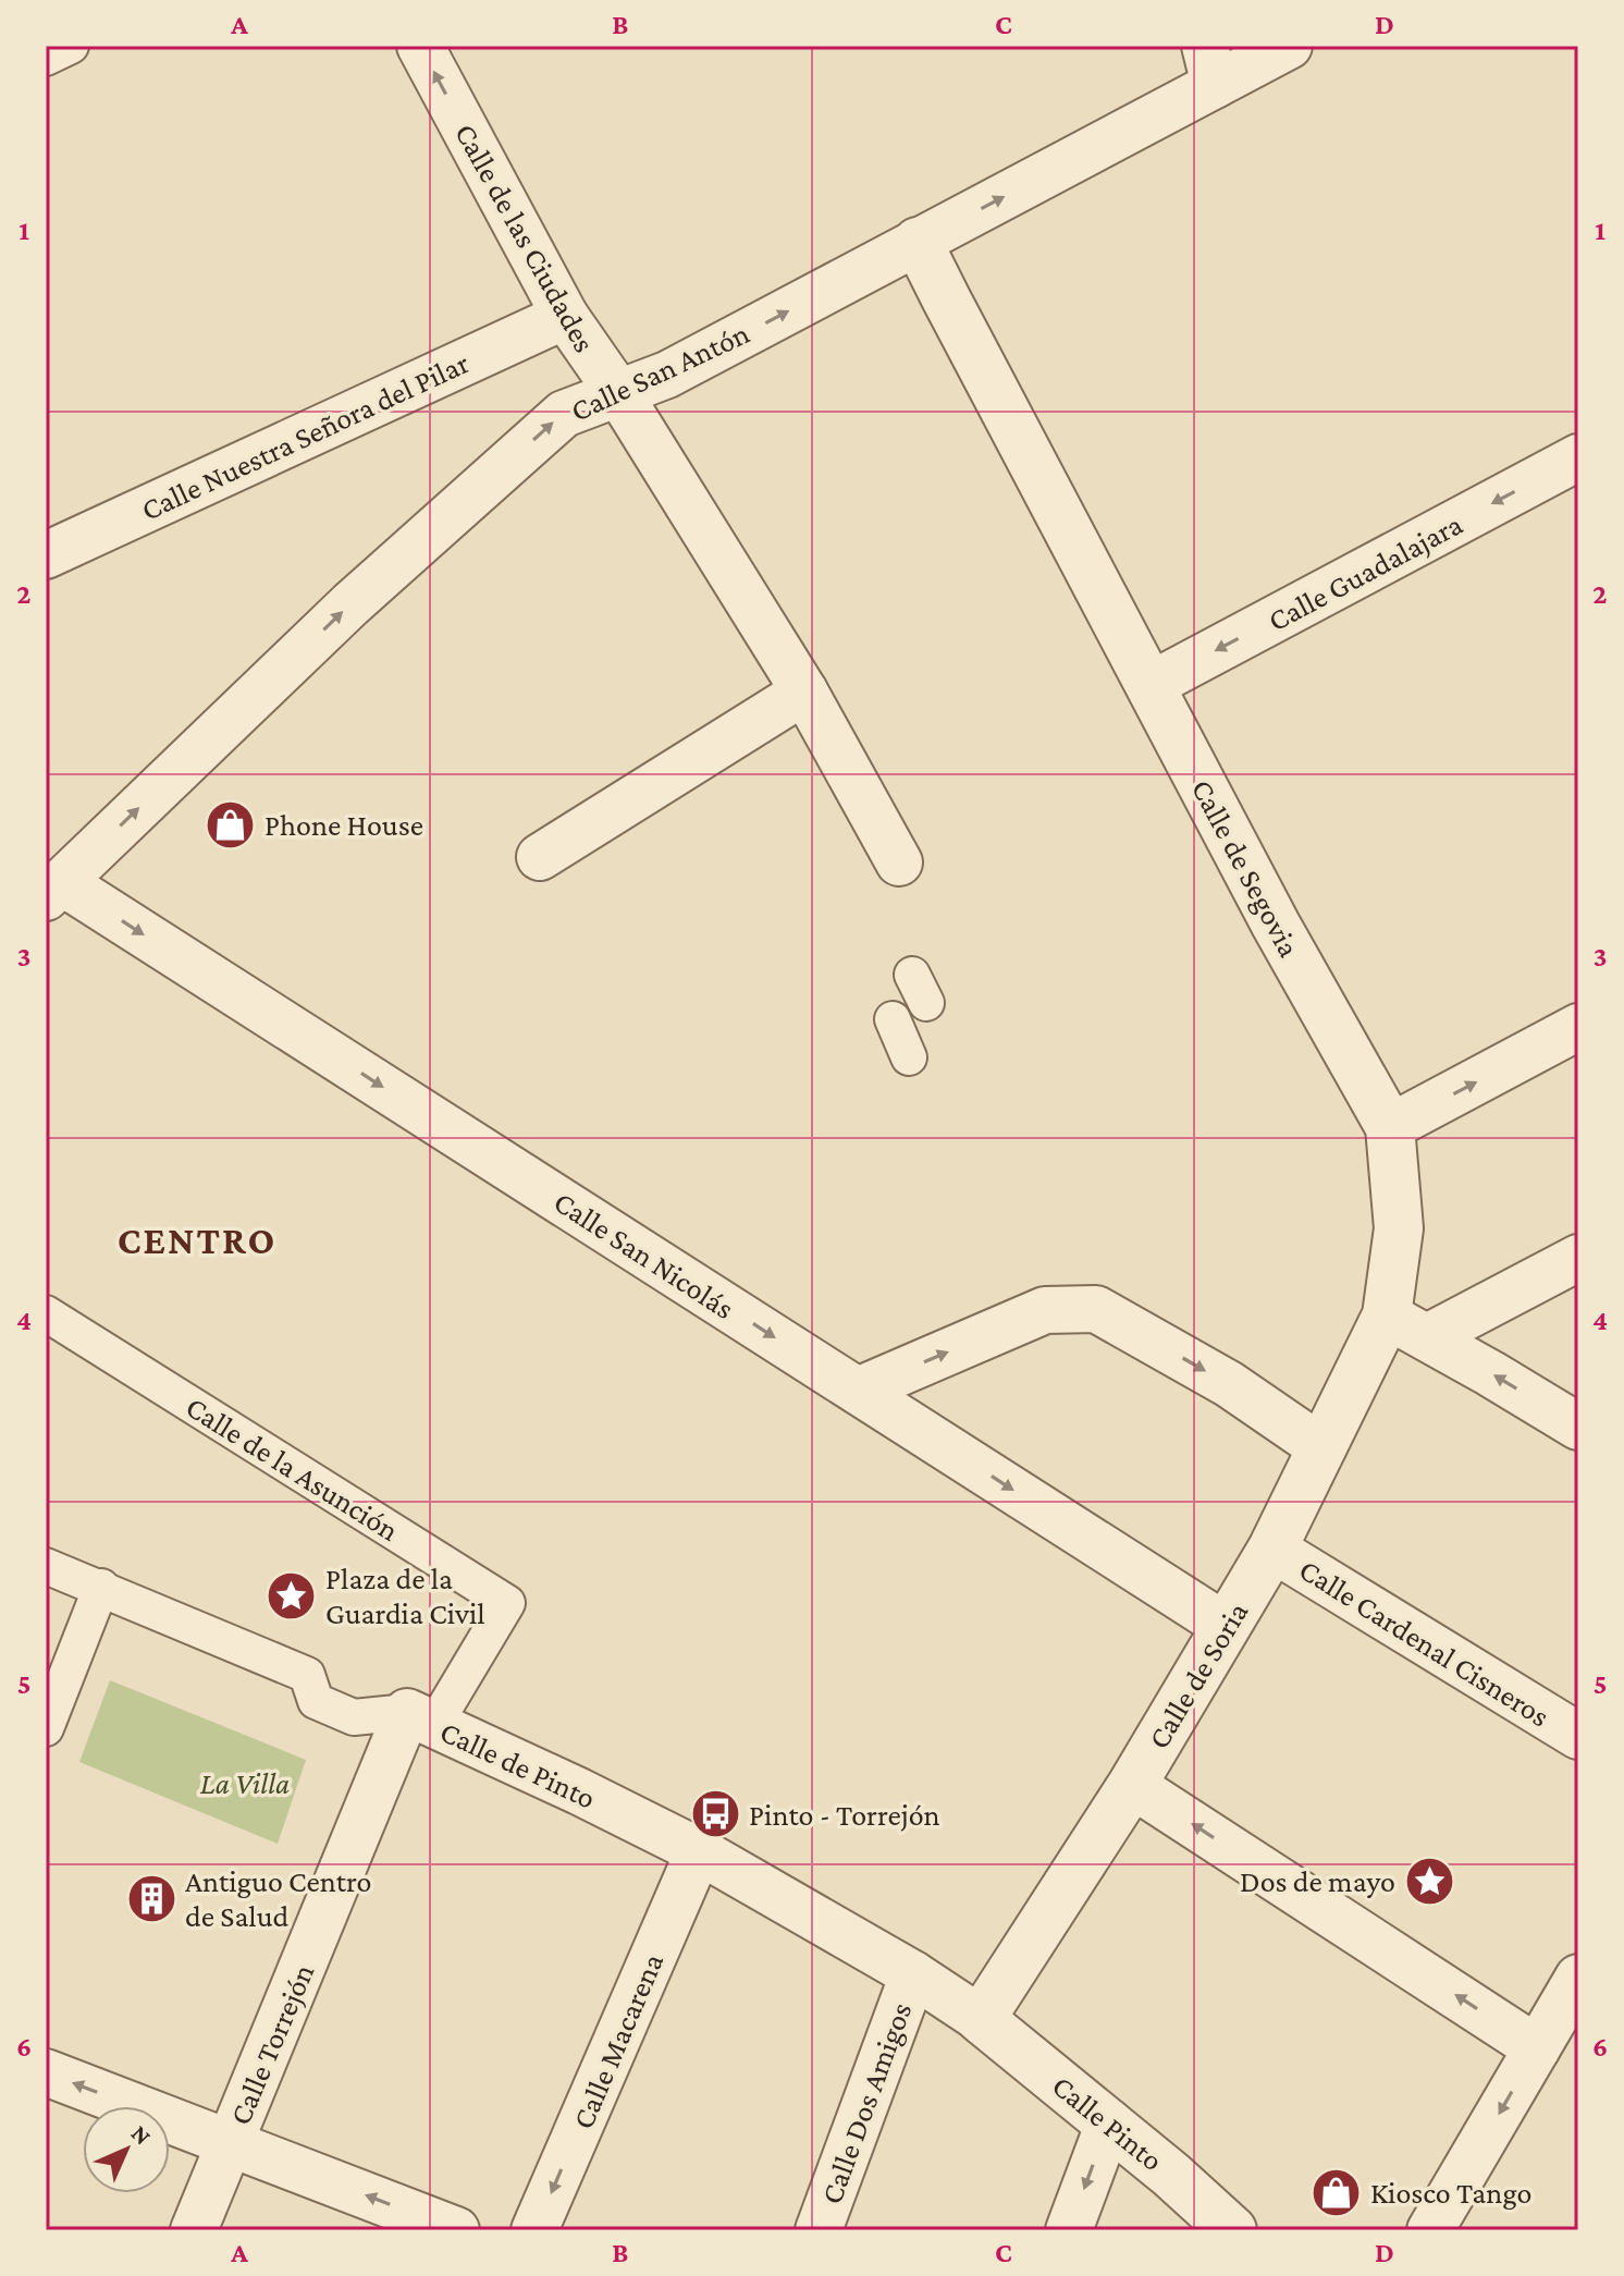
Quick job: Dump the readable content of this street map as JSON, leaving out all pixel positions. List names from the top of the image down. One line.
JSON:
{"streets":{"street":["Calle de las Ciudades","Calle San Antón","Calle Nuestra Señora del Pilar","Calle Guadalajara","Calle de Segovia","Calle San Nicolás","Calle de la Asunción","Calle Cardenal Cisneros","Calle de Soria","Calle de Pinto","Calle Macarena","Calle Torrejón","Calle Dos Amigos","Calle Pinto"]},"crossings":[["Calle de las Ciudades","Calle San Antón"],["Calle de las Ciudades","Calle Nuestra Señora del Pilar"],["Calle San Antón","Calle de Segovia"],["Calle San Antón","Calle San Nicolás"],["Calle Guadalajara","Calle de Segovia"],["Calle de Segovia","Calle de Soria"],["Calle San Nicolás","Calle de Soria"],["Calle de la Asunción","Calle de Pinto"],["Calle de la Asunción","Calle Torrejón"],["Calle Cardenal Cisneros","Calle de Soria"],["Calle de Soria","Calle de Pinto"],["Calle de Soria","Calle Pinto"],["Calle de Pinto","Calle Macarena"],["Calle de Pinto","Calle Torrejón"],["Calle de Pinto","Calle Dos Amigos"],["Calle de Pinto","Calle Pinto"]],"one_way":["Calle San Antón","Calle Guadalajara","Calle San Nicolás","Calle Macarena"],"districts":["CENTRO"],"parks":["La Villa"],"places":{"shop":["Phone House","Kiosco Tango"],"place":["Plaza de la Guardia Civil","Dos de mayo"],"bus stop":["Pinto - Torrejón"],"building":["Antiguo Centro de Salud"]},"north":"top right","grid":{"columns":["A","B","C","D"],"rows":["1","2","3","4","5","6"]}}
